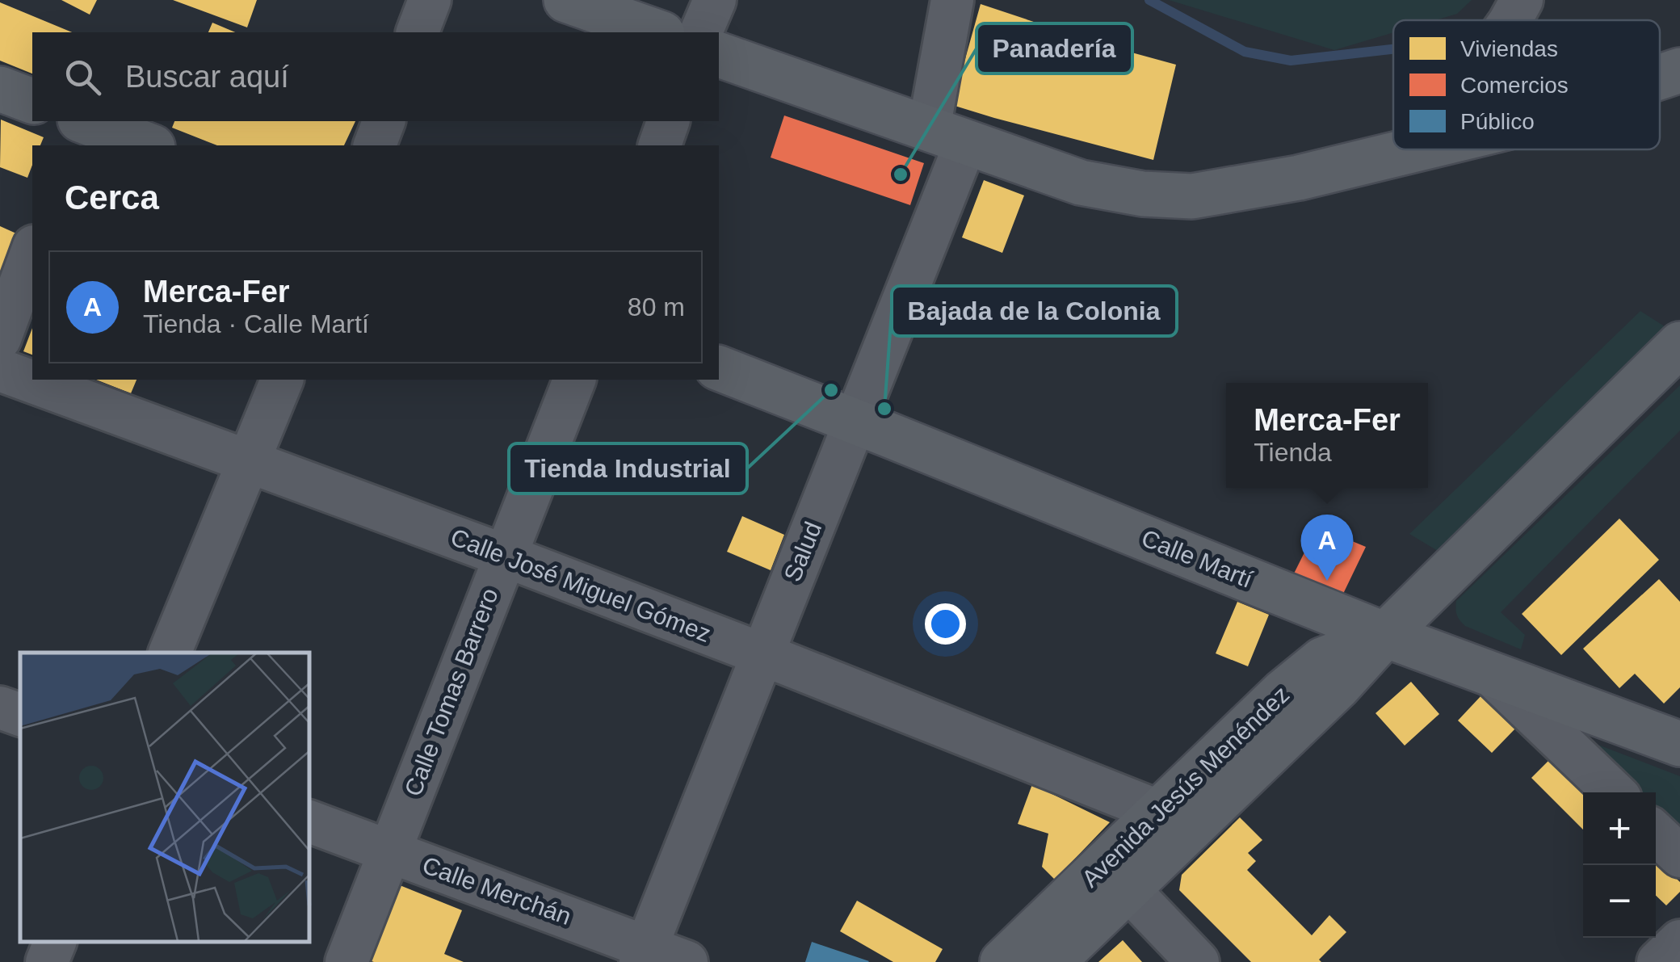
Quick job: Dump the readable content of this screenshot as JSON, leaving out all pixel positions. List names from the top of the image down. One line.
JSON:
{"streets":{"main road":["Calle Martí","Avenida Jesús Menéndez"],"street":["Salud","Calle José Miguel Gómez","Calle Tomas Barrero","Calle Merchán"]},"crossings":[["Salud","Calle Martí"],["Salud","Calle José Miguel Gómez"],["Salud","Calle Merchán"],["Calle Martí","Avenida Jesús Menéndez"],["Calle José Miguel Gómez","Calle Tomas Barrero"],["Calle José Miguel Gómez","Avenida Jesús Menéndez"],["Calle Tomas Barrero","Calle Merchán"]],"places":["Panadería","Tienda Industrial","Bajada de la Colonia"],"legend":["Viviendas","Comercios","Público"],"page":{"search":"Buscar aquí","heading":"Cerca","list":[{"mark":"A","name":"Merca-Fer","note":"Tienda · Calle Martí","value":"80 m"}],"popup":["Merca-Fer","Tienda"],"pins":"A","map_buttons":["+","−"]}}
